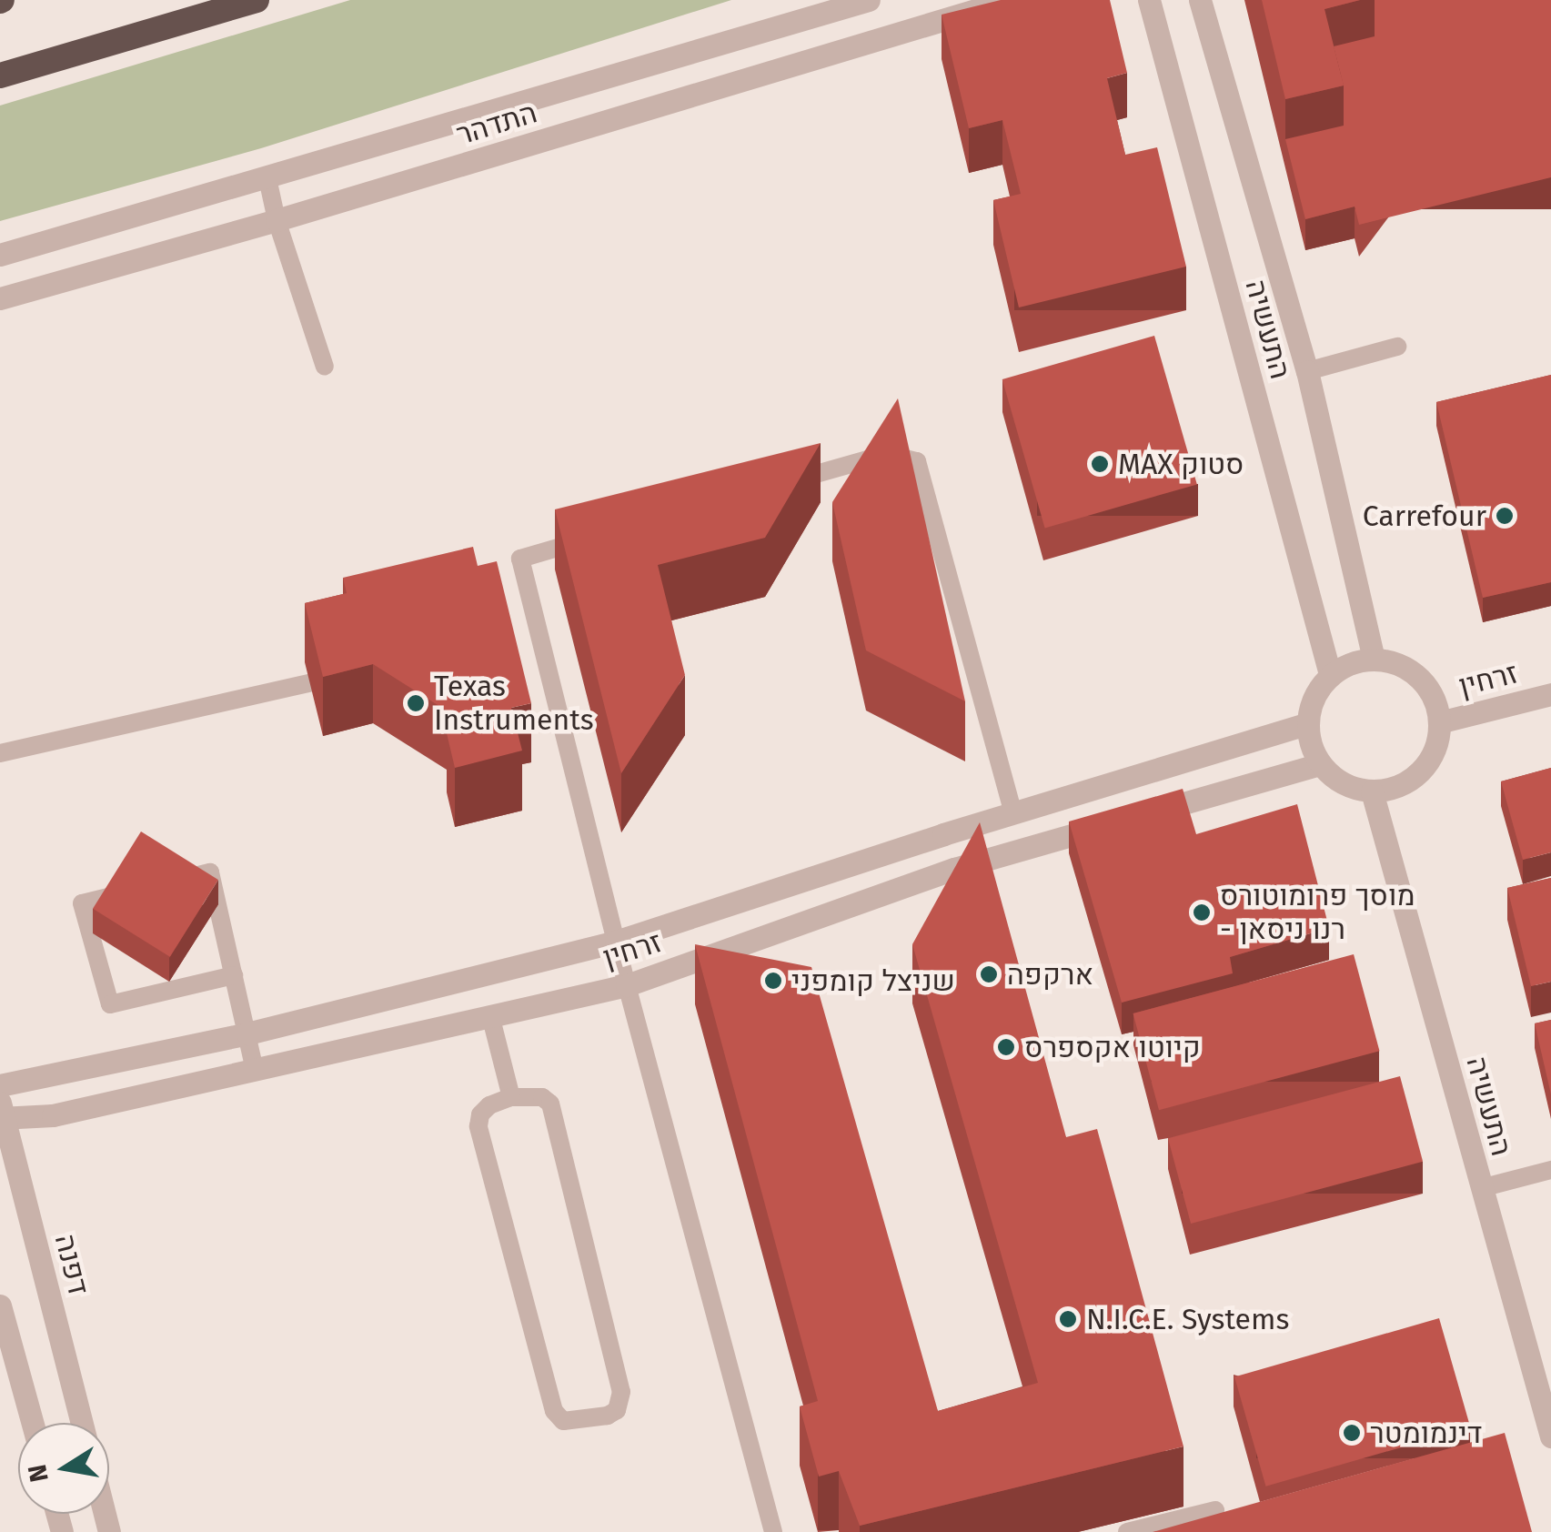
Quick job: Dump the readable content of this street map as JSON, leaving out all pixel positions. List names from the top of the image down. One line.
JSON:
{"streets":{"street":["התדהר","התעשיה","זרחין","דפנה"]},"crossings":[["התעשיה","זרחין"],["זרחין","דפנה"]],"places":["MAX סטוק","Carrefour","Texas Instruments","מוסך פרומוטורס - רנו ניסאן","ארקפה","שניצל קומפני","קיוטו אקספרס","N.I.C.E. Systems","דינמומטר"],"north":"left"}
